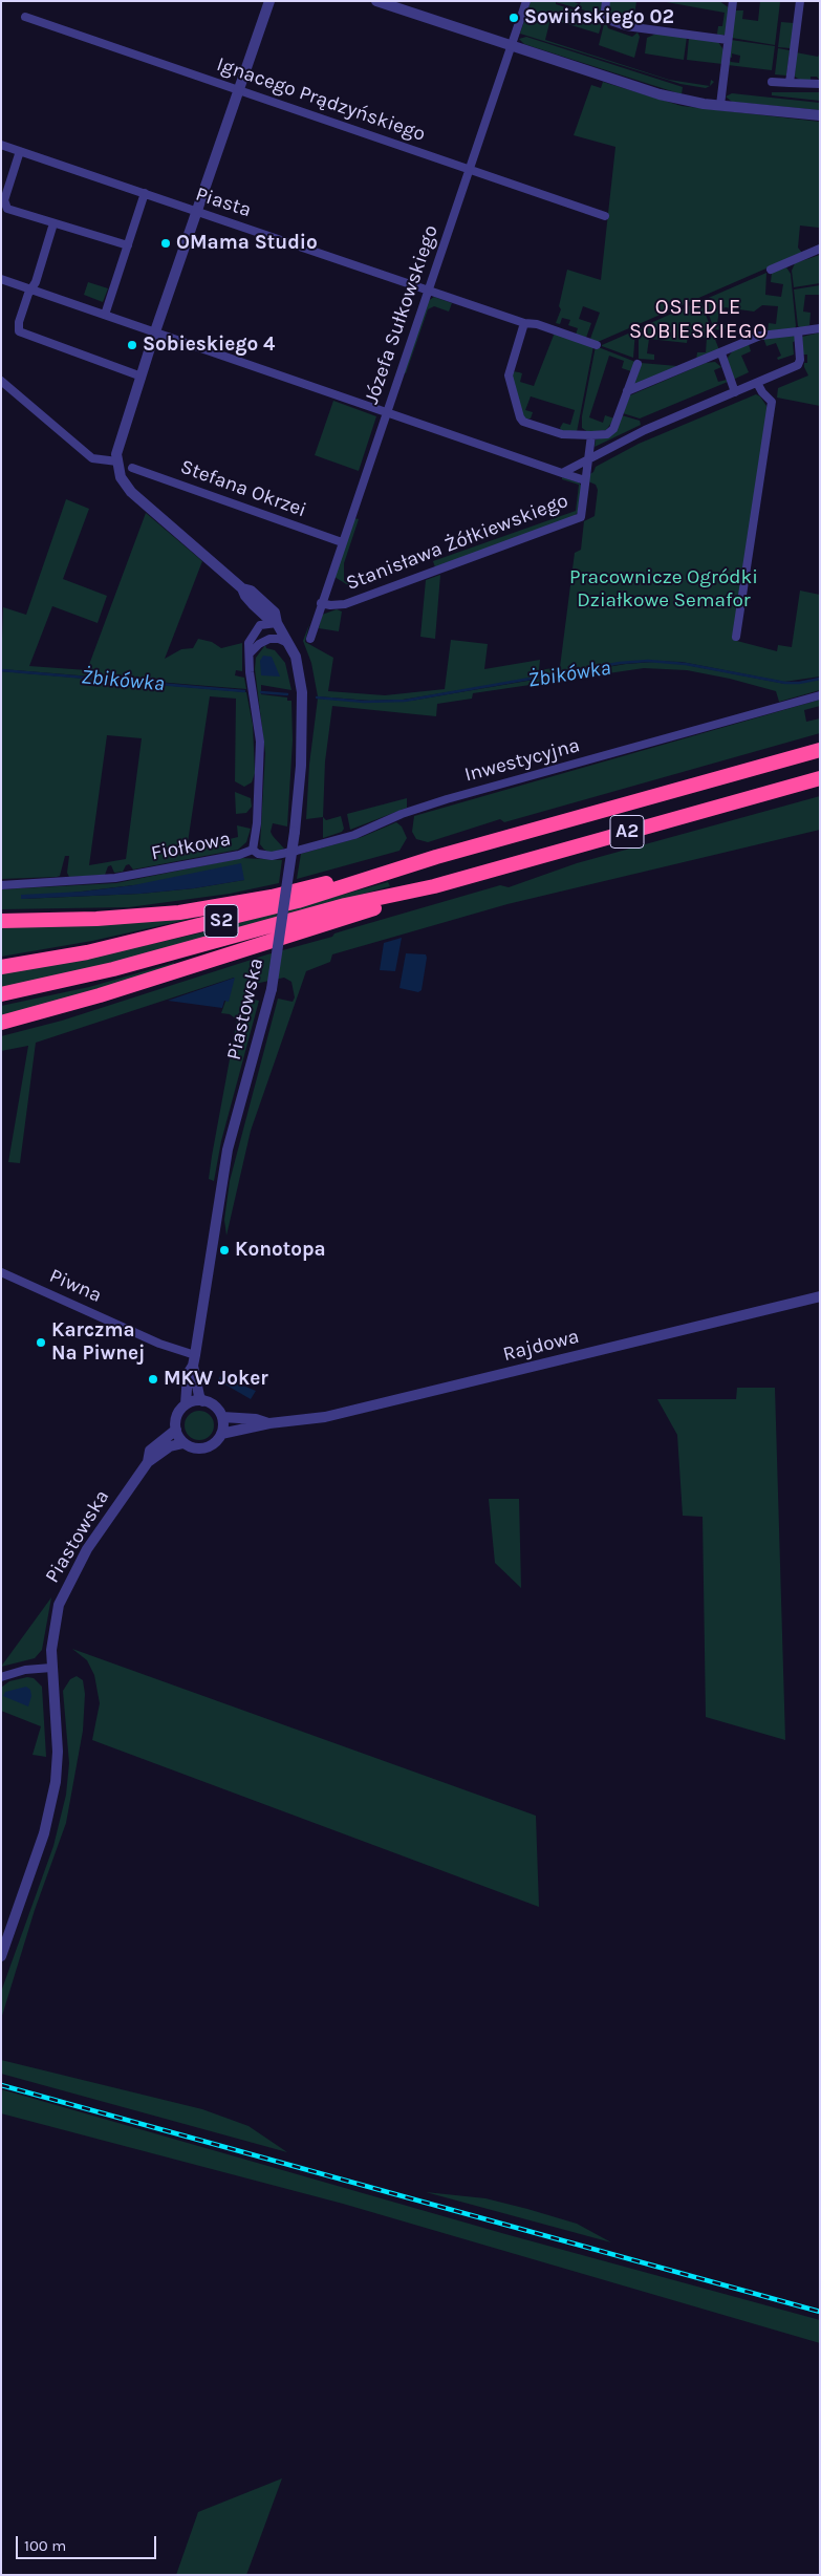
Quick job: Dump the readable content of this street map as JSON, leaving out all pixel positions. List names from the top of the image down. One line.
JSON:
{"streets":{"highway":["A2","S2"],"street":["Ignacego Prądzyńskiego","Piasta","Józefa Sułkowskiego","Stefana Okrzei","Stanisława Żółkiewskiego","Inwestycyjna","Fiołkowa","Piastowska","Piwna","Rajdowa"]},"crossings":[["Ignacego Prądzyńskiego","Józefa Sułkowskiego"],["Piasta","Józefa Sułkowskiego"],["Józefa Sułkowskiego","Stefana Okrzei"],["Józefa Sułkowskiego","Stanisława Żółkiewskiego"],["Inwestycyjna","Fiołkowa"],["A2","S2"],["Fiołkowa","Piastowska"],["Piastowska","Piwna"],["Piastowska","Rajdowa"]],"districts":["OSIEDLE SOBIESKIEGO"],"water":["Żbikówka"],"parks":["Pracownicze Ogródki Działkowe Semafor"],"places":["Sowińskiego 02","OMama Studio","Sobieskiego 4","Konotopa","Karczma Na Piwnej","MKW Joker"],"scale_bar":"100 m"}
